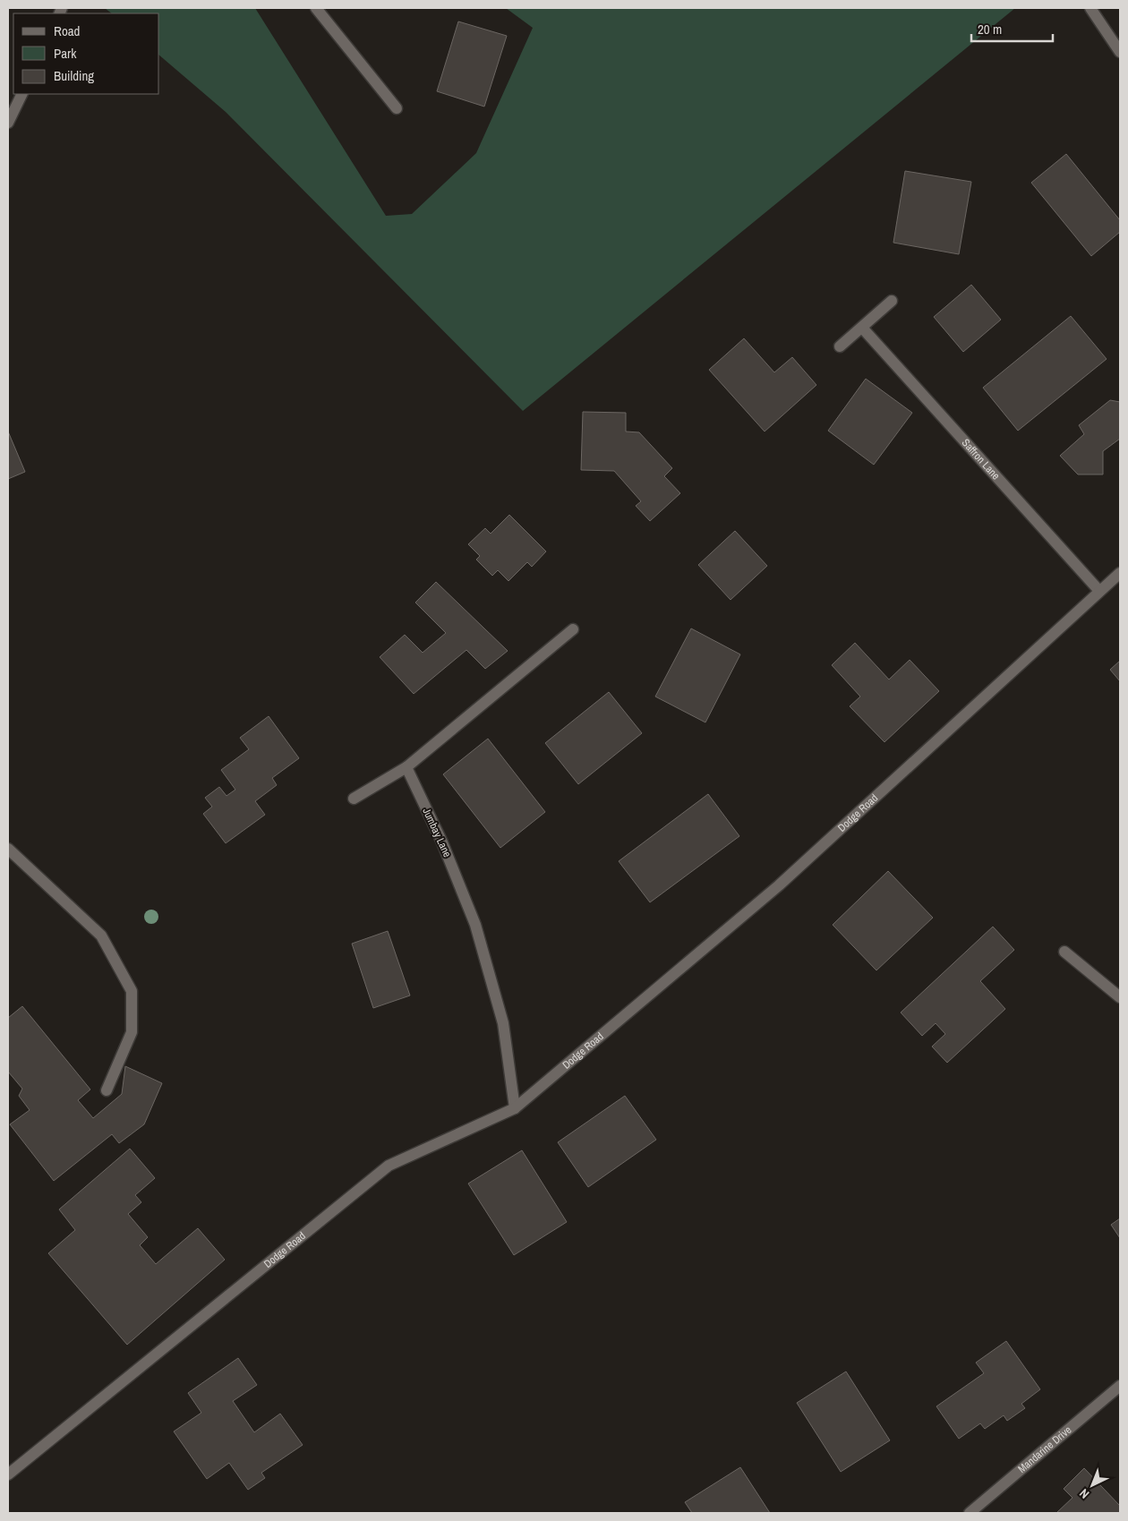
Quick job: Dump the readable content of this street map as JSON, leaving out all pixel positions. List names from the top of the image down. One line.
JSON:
{"streets":{"street":["Saffron Lane","Dodge Road","Jumbay Lane","Mandarine Drive"]},"crossings":[["Saffron Lane","Dodge Road"],["Dodge Road","Jumbay Lane"]],"legend":["Road","Park","Building"],"scale_bar":"20 m","north":"bottom left"}
